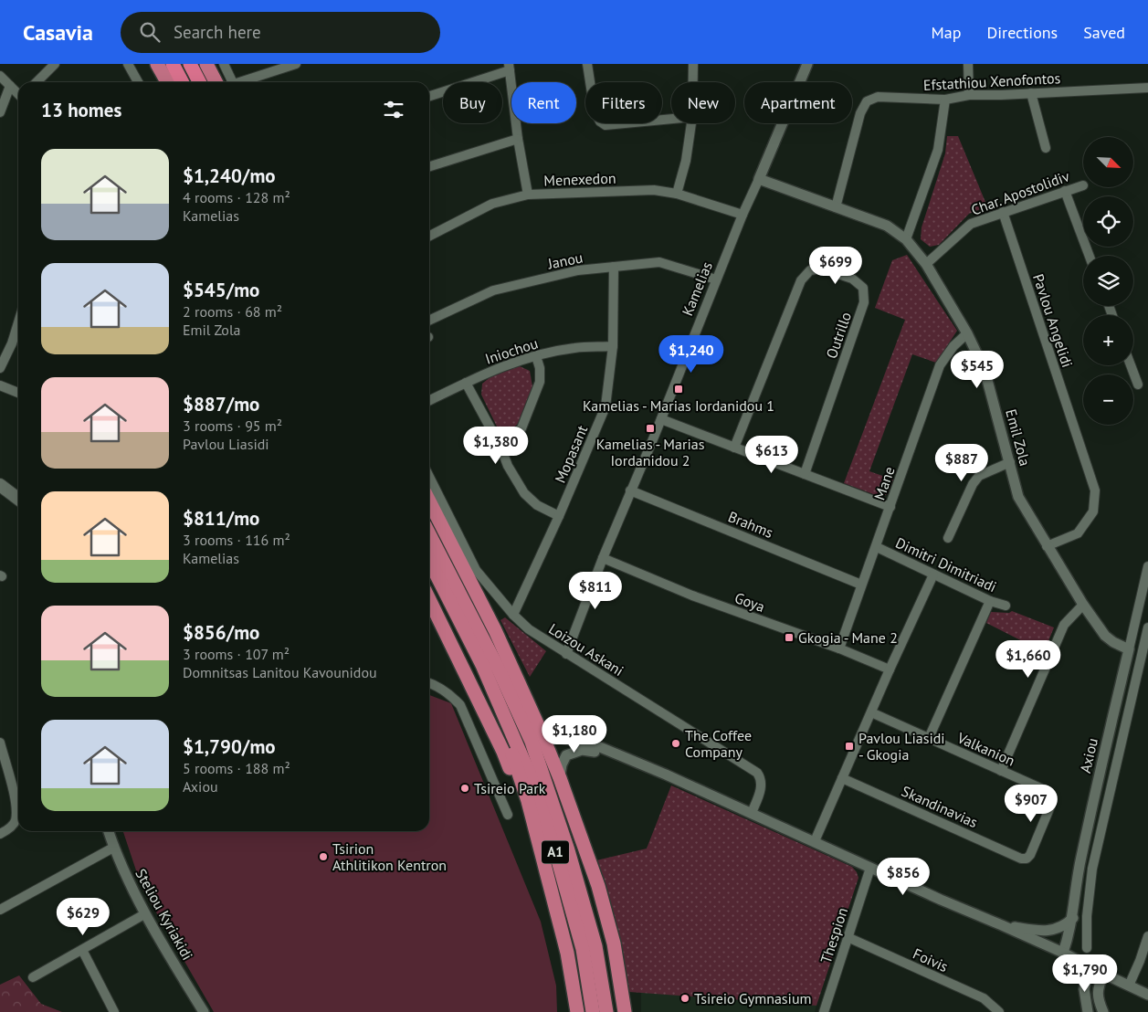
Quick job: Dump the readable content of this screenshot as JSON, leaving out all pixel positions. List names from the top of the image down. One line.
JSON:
{"streets":{"highway":["A1"],"street":["Efstathiou Xenofontos","Menexedon","Char. Apostolidiv","Janou","Kamelias","Pavlou Angelidi","Outrillo","Iniochou","Emil Zola","Mopasant","Mane","Brahms","Dimitri Dimitriadi","Goya","Loizou Askani","Valkanion","Axiou","Skandinavias","Steliou Kyriakidi","Thespion","Foivis"]},"crossings":[["Efstathiou Xenofontos","Emil Zola"],["Menexedon","Kamelias"],["Char. Apostolidiv","Pavlou Angelidi"],["Char. Apostolidiv","Emil Zola"],["Janou","Kamelias"],["Janou","Mopasant"],["Kamelias","Emil Zola"],["Kamelias","Brahms"],["Kamelias","Goya"],["Kamelias","Loizou Askani"],["Pavlou Angelidi","Emil Zola"],["Iniochou","Mopasant"],["Emil Zola","Mane"],["Emil Zola","Axiou"],["Mopasant","Loizou Askani"],["Mane","Brahms"],["Mane","Dimitri Dimitriadi"],["Mane","Goya"],["Valkanion","Skandinavias"],["Thespion","Foivis"]],"places":{"transit":["Kamelias - Marias Iordanidou 1","Kamelias - Marias Iordanidou 2","Gkogia - Mane 2","Pavlou Liasidi - Gkogia"],"other":["The Coffee Company","Tsireio Park","Tsirion Athlitikon Kentron","Tsireio Gymnasium"]},"north":"bottom right","page":{"header":"Casavia","search":"Search here","nav":["Map","Directions","Saved"],"chip":["Buy","Rent","Filters","New","Apartment"],"heading":"13 homes","map_buttons":["+","−"],"list":[{"name":"$1,240/mo","note":"4 rooms · 128 m² · Kamelias"},{"name":"$545/mo","note":"2 rooms · 68 m² · Emil Zola"},{"name":"$887/mo","note":"3 rooms · 95 m² · Pavlou Liasidi"},{"name":"$811/mo","note":"3 rooms · 116 m² · Kamelias"},{"name":"$856/mo","note":"3 rooms · 107 m² · Domnitsas Lanitou Kavounidou"},{"name":"$1,790/mo","note":"5 rooms · 188 m² · Axiou"}],"price":["$699","$1,240","$545","$1,380","$613","$887","$811","$1,660","$1,180","$907","$856","$629","$1,790"]}}
